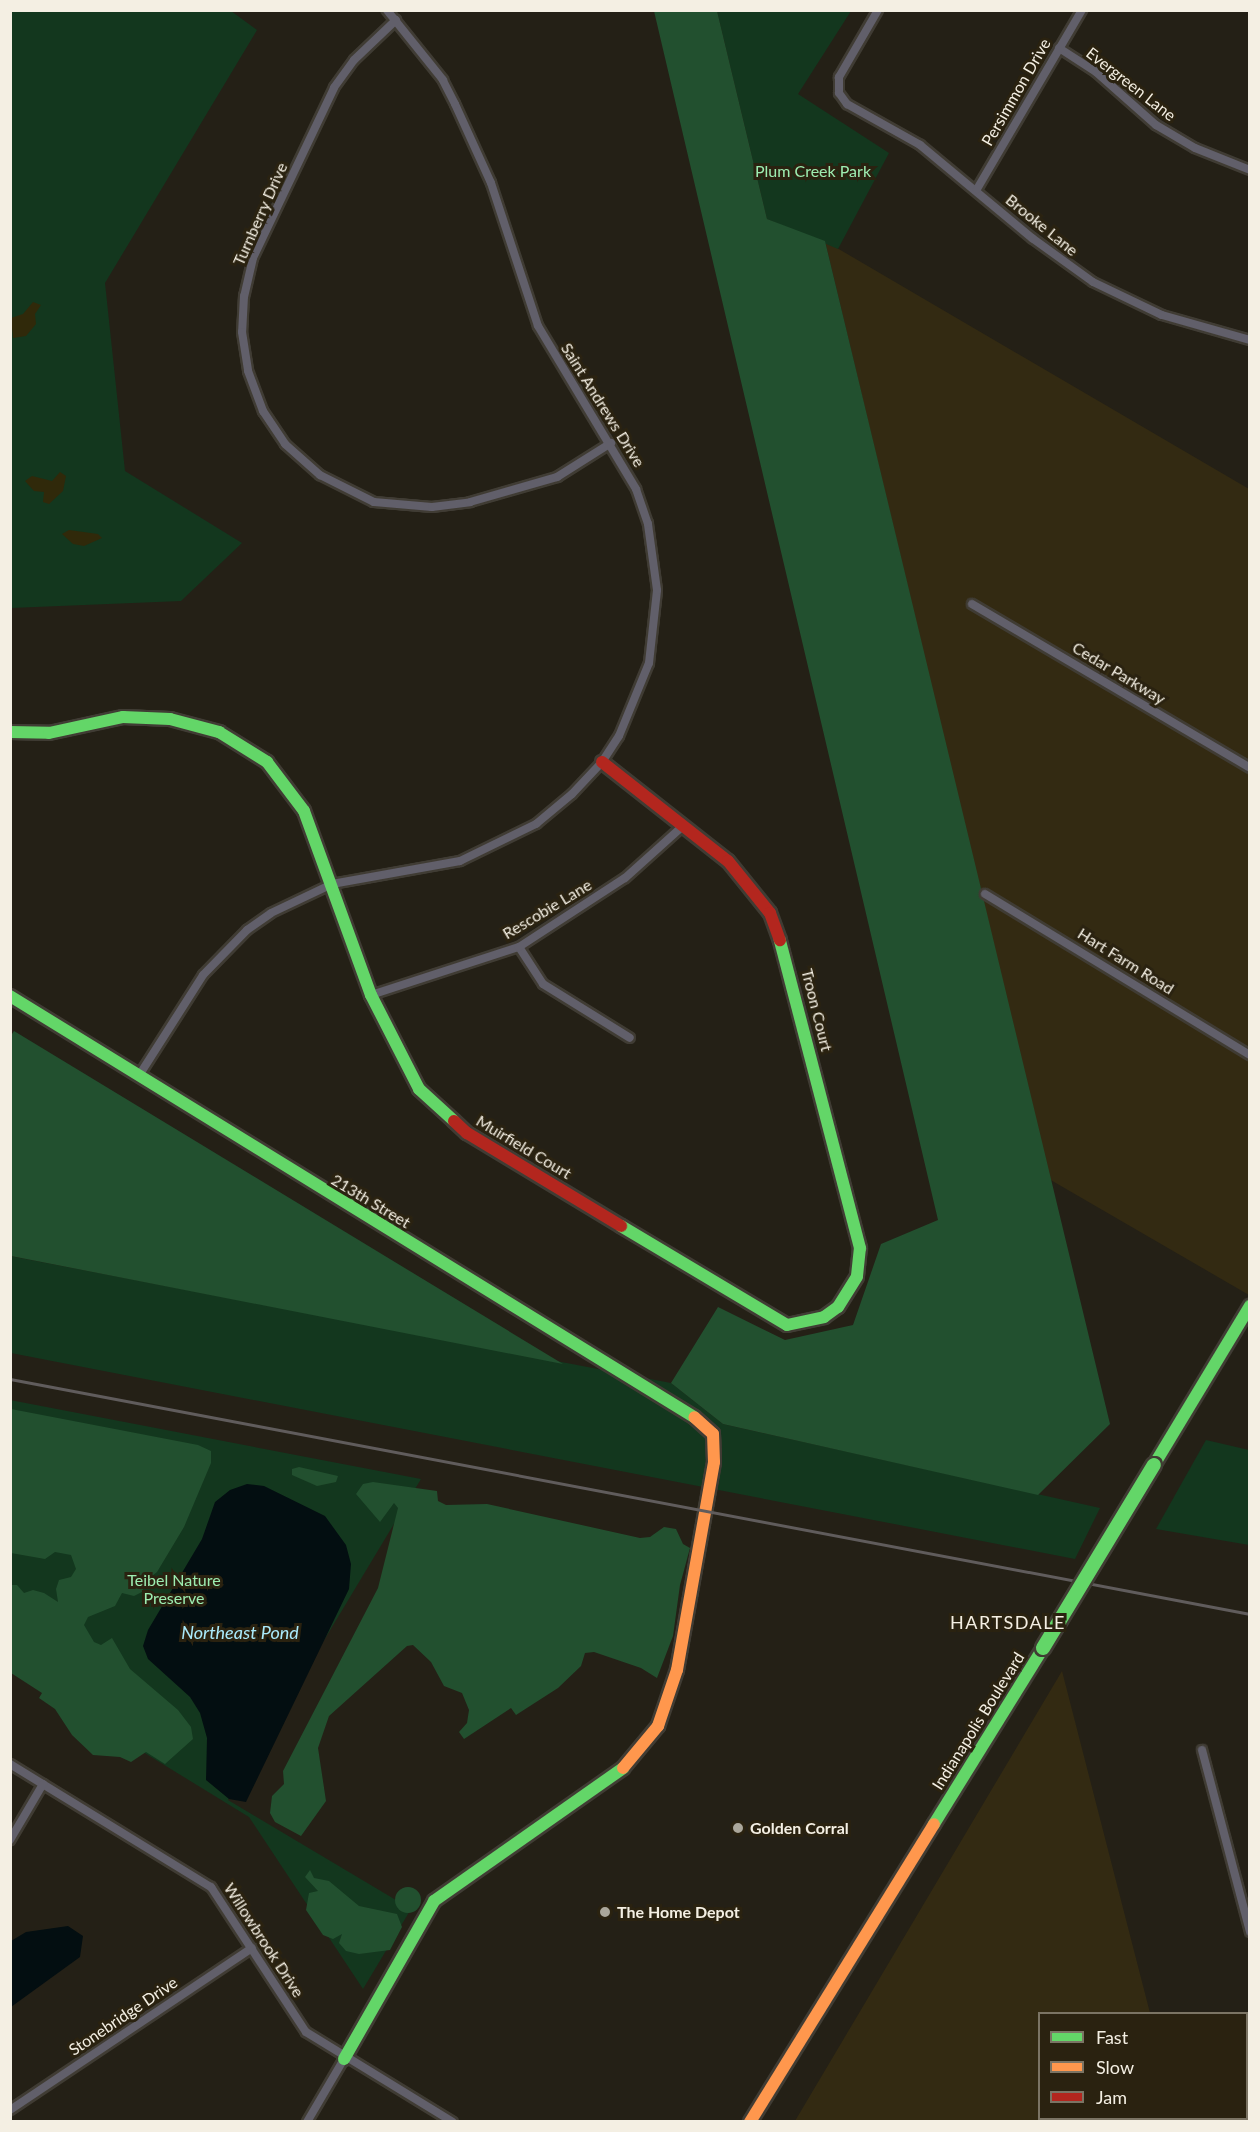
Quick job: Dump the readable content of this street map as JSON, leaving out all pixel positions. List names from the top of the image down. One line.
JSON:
{"streets":{"main road":["Troon Court","Muirfield Court","213th Street","Indianapolis Boulevard"],"street":["Evergreen Lane","Persimmon Drive","Turnberry Drive","Brooke Lane","Saint Andrews Drive","Cedar Parkway","Rescobie Lane","Hart Farm Road","Willowbrook Drive","Stonebridge Drive"]},"crossings":[["Evergreen Lane","Persimmon Drive"],["Persimmon Drive","Brooke Lane"],["Turnberry Drive","Saint Andrews Drive"],["Saint Andrews Drive","Troon Court"],["Saint Andrews Drive","Muirfield Court"],["Saint Andrews Drive","213th Street"],["Rescobie Lane","Troon Court"],["Rescobie Lane","Muirfield Court"],["Troon Court","Muirfield Court"],["213th Street","Willowbrook Drive"],["Willowbrook Drive","Stonebridge Drive"]],"districts":["HARTSDALE"],"water":["Northeast Pond"],"parks":["Plum Creek Park","Teibel Nature Preserve"],"places":["Golden Corral","The Home Depot"],"legend":["Fast","Slow","Jam"]}
